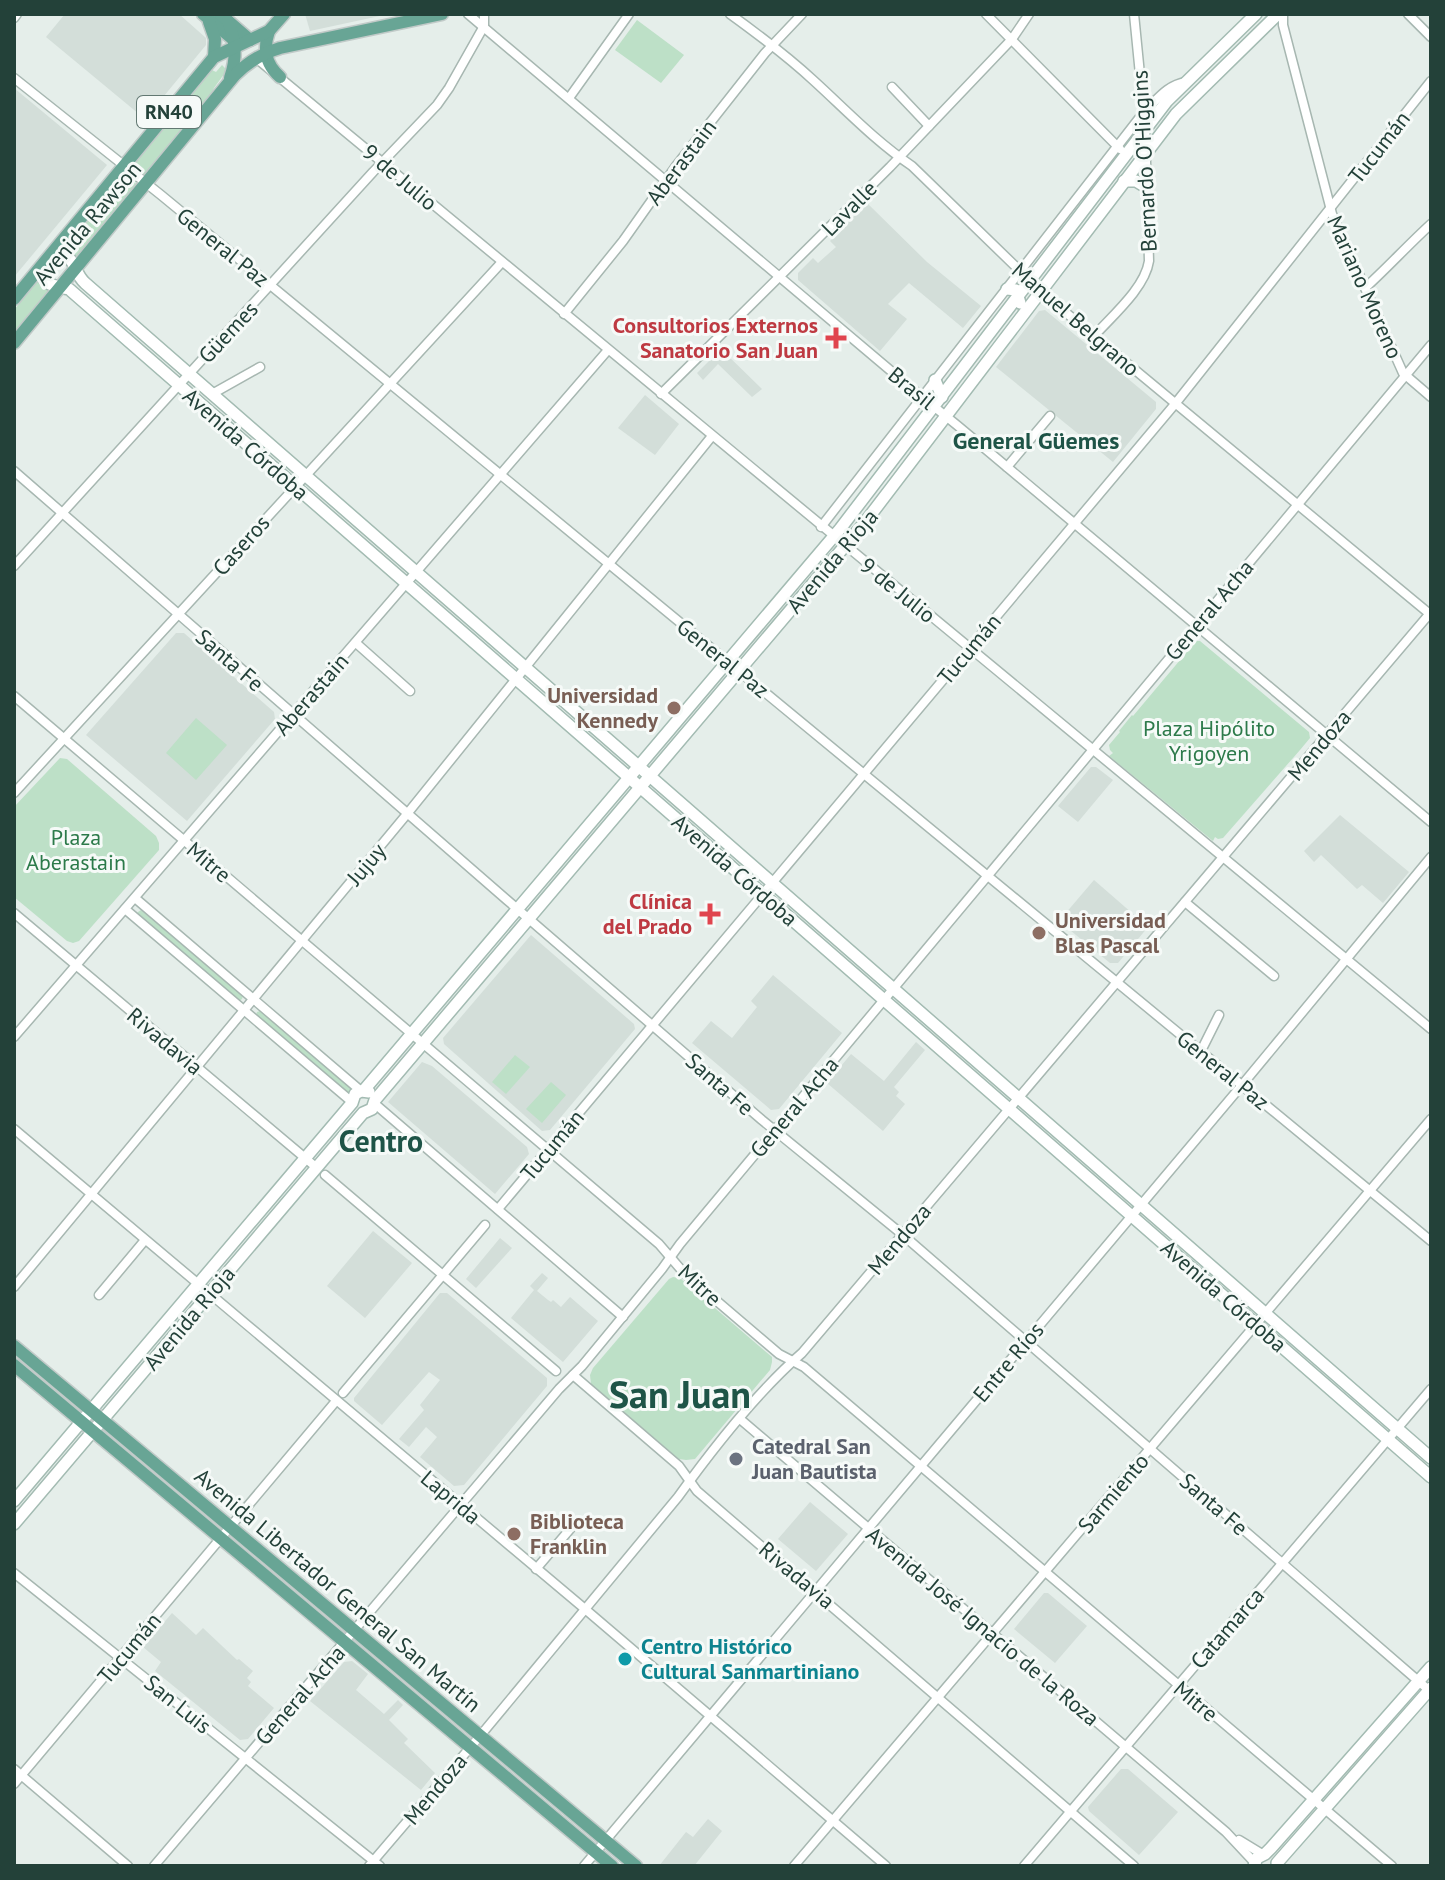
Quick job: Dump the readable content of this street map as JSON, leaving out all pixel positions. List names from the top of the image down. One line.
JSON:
{"streets":{"main road":["RN40","Avenida Rawson","Avenida Córdoba","Avenida Rioja","Avenida Libertador General San Martín"],"street":["Tucumán","Bernardo O'Higgins","Aberastain","9 de Julio","Lavalle","General Paz","Mariano Moreno","Manuel Belgrano","Güemes","Brasil","Caseros","General Acha","Santa Fe","Mendoza","Mitre","Jujuy","Rivadavia","Entre Ríos","Sarmiento","Laprida","Avenida José Ignacio de la Roza","Catamarca","San Luis"]},"crossings":[["RN40","Avenida Rawson"],["Tucumán","9 de Julio"],["Tucumán","General Paz"],["Tucumán","Mariano Moreno"],["Tucumán","Manuel Belgrano"],["Tucumán","Brasil"],["Tucumán","Avenida Córdoba"],["Tucumán","Santa Fe"],["Tucumán","Mitre"],["Tucumán","Rivadavia"],["Tucumán","Laprida"],["Tucumán","Avenida Libertador General San Martín"],["Tucumán","San Luis"],["Bernardo O'Higgins","Manuel Belgrano"],["Bernardo O'Higgins","Avenida Rioja"],["Aberastain","9 de Julio"],["Aberastain","General Paz"],["Aberastain","Manuel Belgrano"],["Aberastain","Brasil"],["Aberastain","Avenida Córdoba"],["Aberastain","Santa Fe"],["Aberastain","Mitre"],["Aberastain","Rivadavia"],["9 de Julio","Lavalle"],["9 de Julio","Güemes"],["9 de Julio","Caseros"],["9 de Julio","Avenida Rioja"],["9 de Julio","General Acha"],["9 de Julio","Mendoza"],["9 de Julio","Jujuy"],["9 de Julio","Entre Ríos"],["Lavalle","Manuel Belgrano"],["Lavalle","Brasil"],["Avenida Rawson","General Paz"],["Avenida Rawson","Avenida Córdoba"],["General Paz","Güemes"],["General Paz","Caseros"],["General Paz","Avenida Rioja"],["General Paz","General Acha"],["General Paz","Mendoza"],["General Paz","Jujuy"],["General Paz","Entre Ríos"],["General Paz","Sarmiento"],["Mariano Moreno","Avenida Rioja"],["Mariano Moreno","General Acha"],["Manuel Belgrano","Avenida Rioja"],["Manuel Belgrano","General Acha"],["Manuel Belgrano","Mendoza"],["Güemes","Brasil"],["Güemes","Avenida Córdoba"],["Güemes","Santa Fe"],["Brasil","Avenida Rioja"],["Brasil","General Acha"],["Brasil","Mendoza"],["Avenida Córdoba","Caseros"],["Avenida Córdoba","Avenida Rioja"],["Avenida Córdoba","General Acha"],["Avenida Córdoba","Mendoza"],["Avenida Córdoba","Jujuy"],["Avenida Córdoba","Entre Ríos"],["Avenida Córdoba","Sarmiento"],["Avenida Córdoba","Catamarca"],["Caseros","Santa Fe"],["Caseros","Mitre"],["Avenida Rioja","Santa Fe"],["Avenida Rioja","Mitre"],["Avenida Rioja","Rivadavia"],["Avenida Rioja","Laprida"],["Avenida Rioja","Avenida Libertador General San Martín"],["General Acha","Santa Fe"],["General Acha","Mitre"],["General Acha","Rivadavia"],["General Acha","Laprida"],["General Acha","Avenida Libertador General San Martín"],["General Acha","San Luis"],["Santa Fe","Mendoza"],["Santa Fe","Jujuy"],["Santa Fe","Entre Ríos"],["Santa Fe","Sarmiento"],["Santa Fe","Catamarca"],["Mendoza","Mitre"],["Mendoza","Rivadavia"],["Mendoza","Laprida"],["Mendoza","Avenida Libertador General San Martín"],["Mendoza","Avenida José Ignacio de la Roza"],["Mendoza","San Luis"],["Mitre","Jujuy"],["Mitre","Entre Ríos"],["Mitre","Sarmiento"],["Mitre","Catamarca"],["Jujuy","Rivadavia"],["Jujuy","Laprida"],["Rivadavia","Entre Ríos"],["Rivadavia","Sarmiento"],["Rivadavia","Catamarca"],["Entre Ríos","Laprida"],["Entre Ríos","Avenida Libertador General San Martín"],["Entre Ríos","Avenida José Ignacio de la Roza"],["Sarmiento","Laprida"],["Sarmiento","Avenida José Ignacio de la Roza"],["Avenida José Ignacio de la Roza","Catamarca"]],"districts":["General Güemes","Centro","San Juan"],"parks":["Plaza Hipólito Yrigoyen","Plaza Aberastain"],"places":{"health":["Consultorios Externos Sanatorio San Juan","Clínica del Prado"],"other":["Universidad Kennedy","Universidad Blas Pascal","Catedral San Juan Bautista","Biblioteca Franklin","Centro Histórico Cultural Sanmartiniano"]}}
